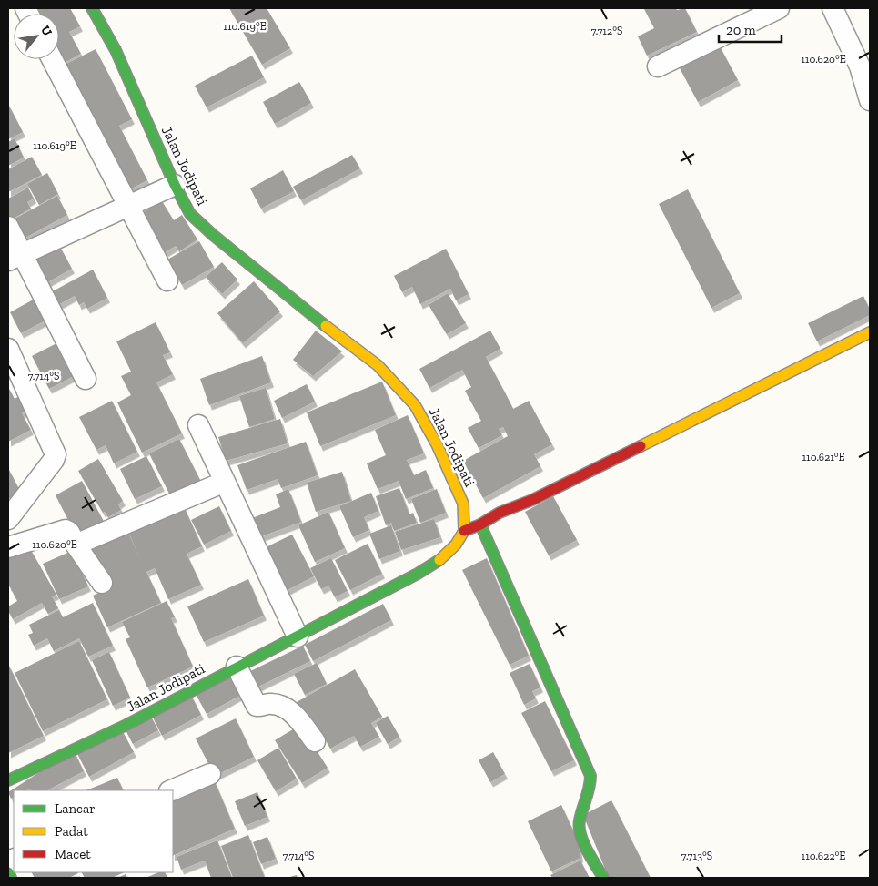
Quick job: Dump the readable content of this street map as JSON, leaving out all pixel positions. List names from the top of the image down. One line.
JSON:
{"streets":{"street":["Jalan Jodipati"]},"legend":["Lancar","Padat","Macet"],"scale_bar":"20 m","north":"top right","coordinates":["110.619°E","7.712°S","110.620°E","7.714°S","110.621°E","110.622°E","7.713°S"]}
